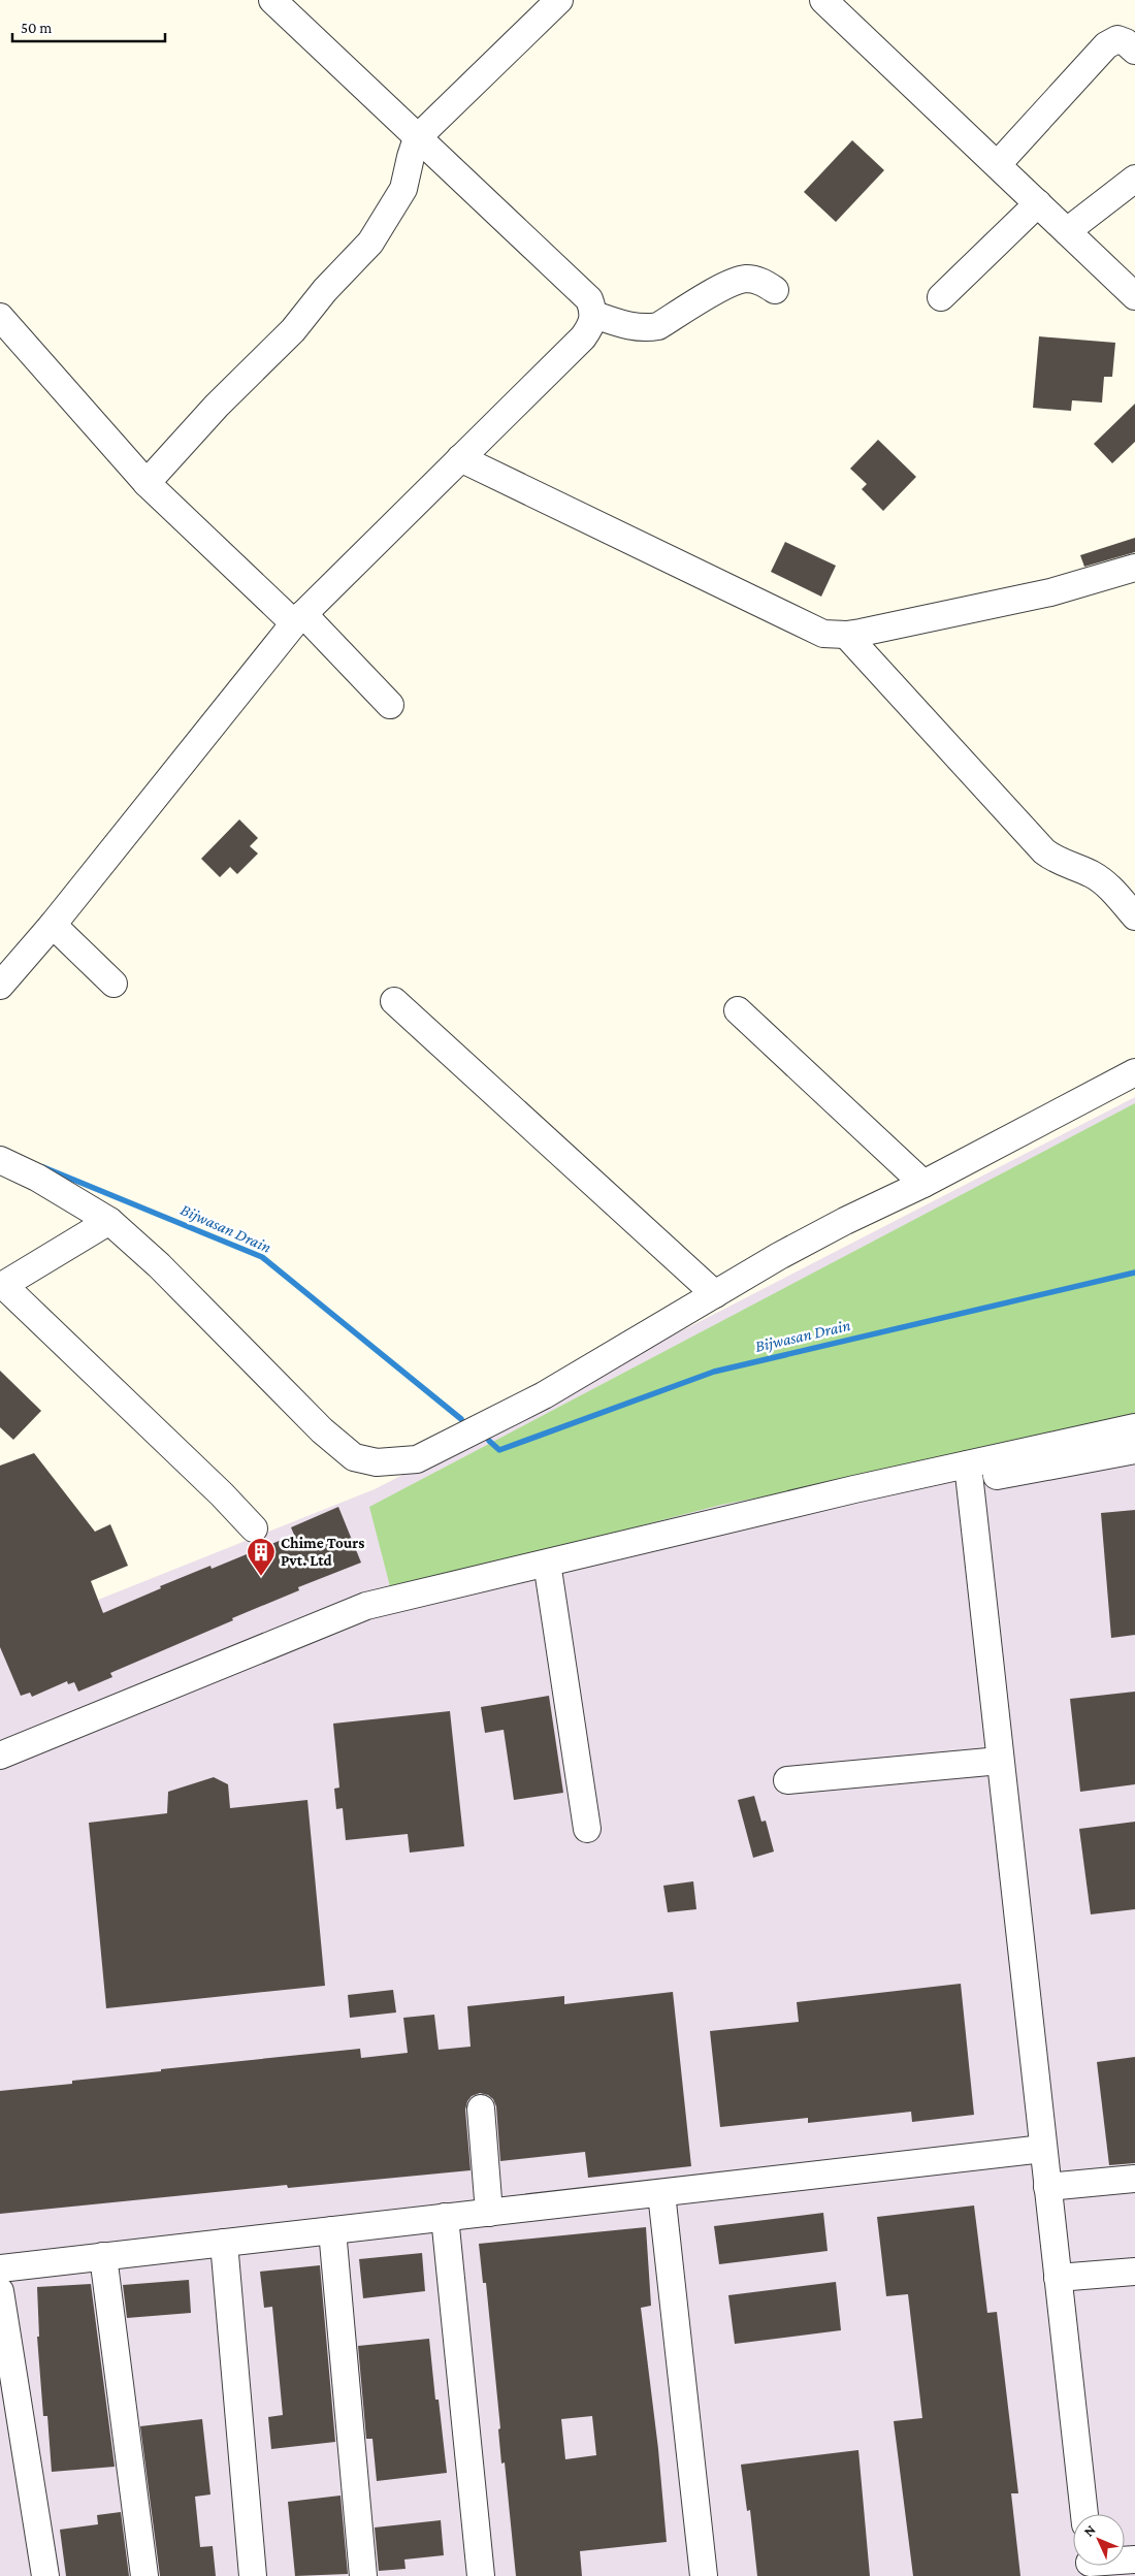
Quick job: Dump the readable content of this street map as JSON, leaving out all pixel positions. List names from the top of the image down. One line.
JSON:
{"water":["Bijwasan Drain"],"places":{"building":["Chime Tours Pvt. Ltd"]},"scale_bar":"50 m","north":"top left"}
